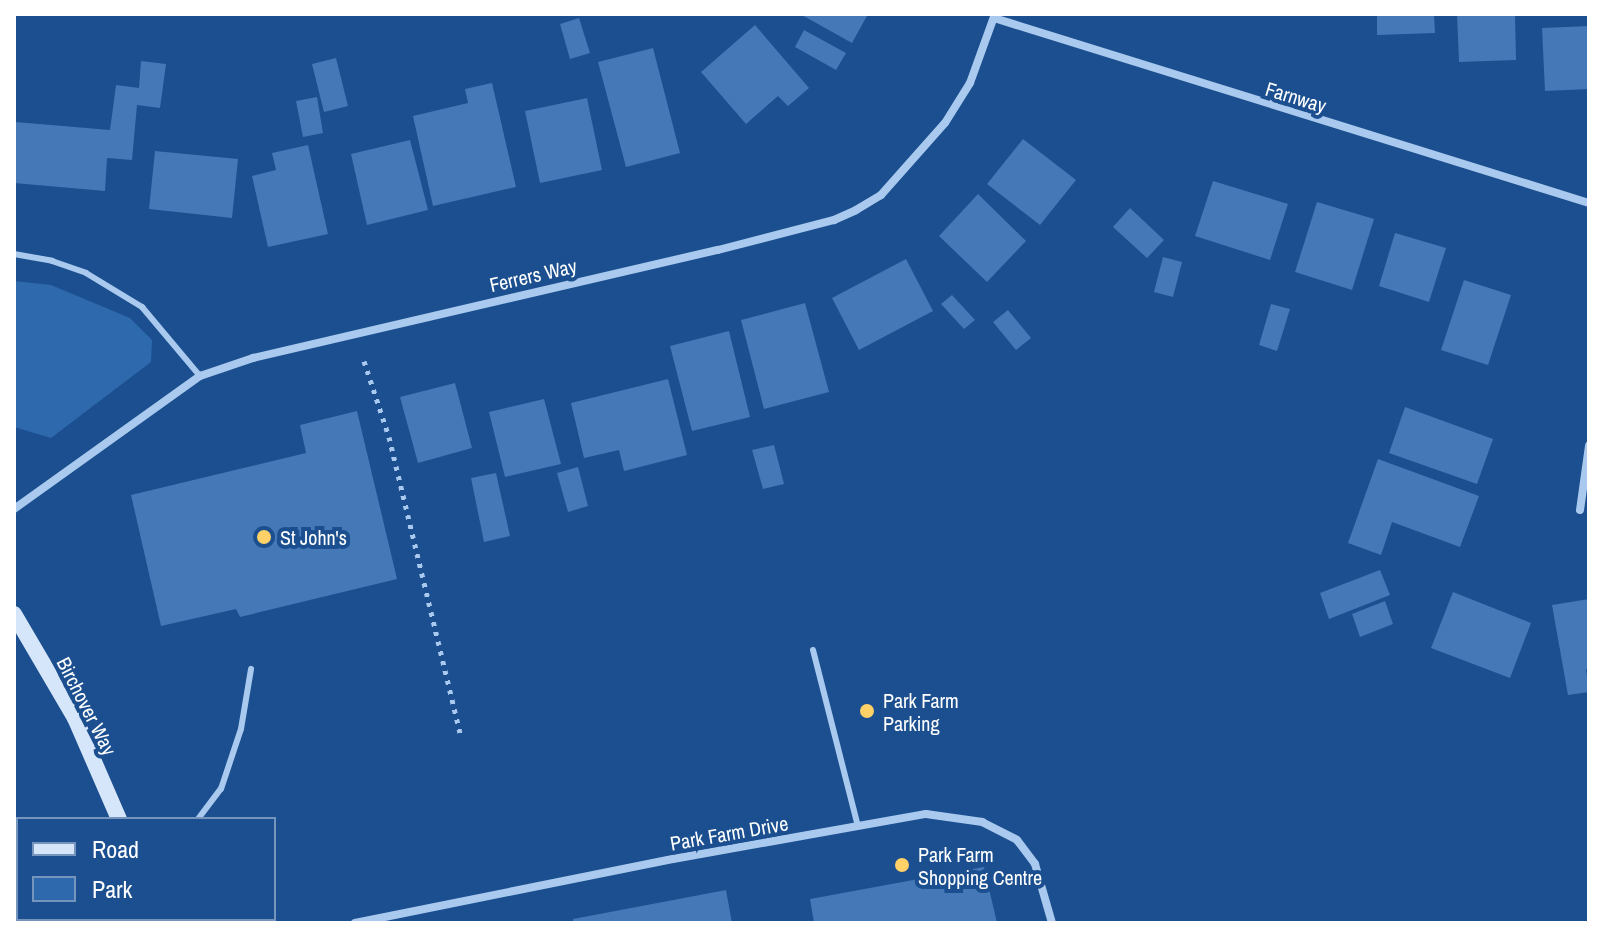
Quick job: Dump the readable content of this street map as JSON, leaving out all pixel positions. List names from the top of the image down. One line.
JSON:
{"streets":{"street":["Farnway","Ferrers Way","Birchover Way","Park Farm Drive"]},"crossings":[["Farnway","Ferrers Way"]],"places":["St John's","Park Farm Parking","Park Farm Shopping Centre"],"legend":["Road","Park"]}
